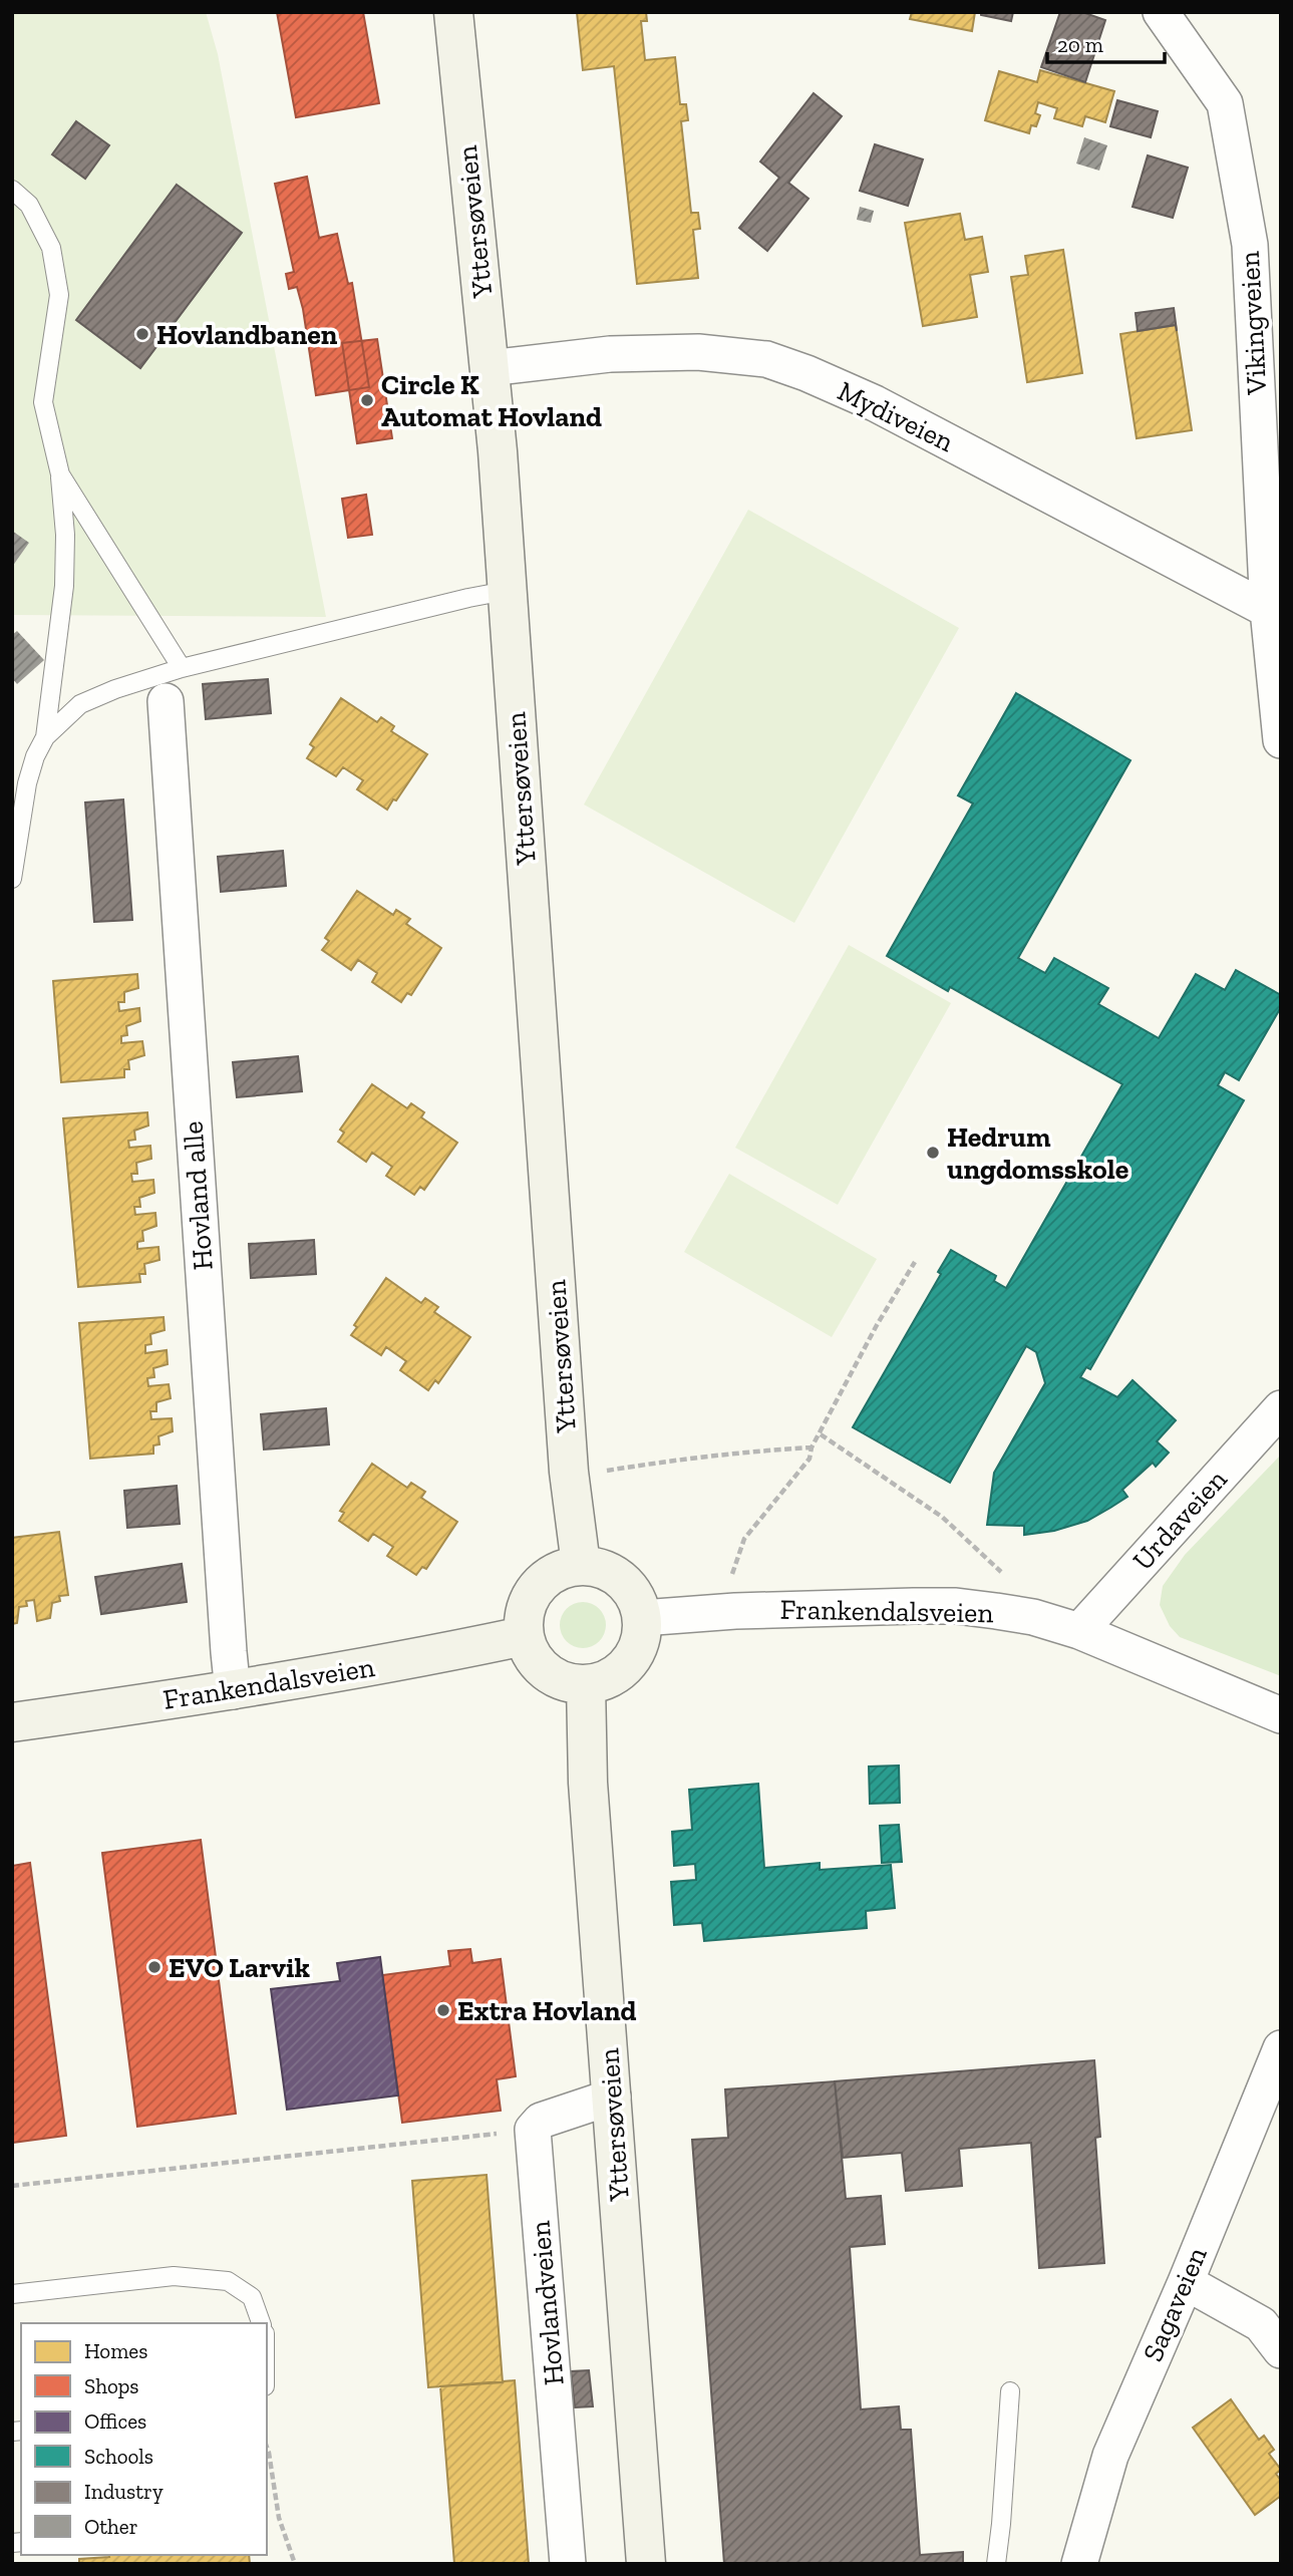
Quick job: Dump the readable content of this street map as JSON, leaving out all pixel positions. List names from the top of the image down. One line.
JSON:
{"streets":{"main road":["Yttersøveien","Frankendalsveien"],"street":["Vikingveien","Mydiveien","Hovland alle","Urdaveien","Hovlandveien","Sagaveien"]},"crossings":[["Yttersøveien","Mydiveien"],["Yttersøveien","Frankendalsveien"],["Vikingveien","Mydiveien"],["Hovland alle","Frankendalsveien"],["Urdaveien","Frankendalsveien"]],"places":["Hovlandbanen","Circle K Automat Hovland","Hedrum ungdomsskole","EVO Larvik","Extra Hovland"],"legend":["Homes","Shops","Offices","Schools","Industry","Other"],"scale_bar":"20 m"}
